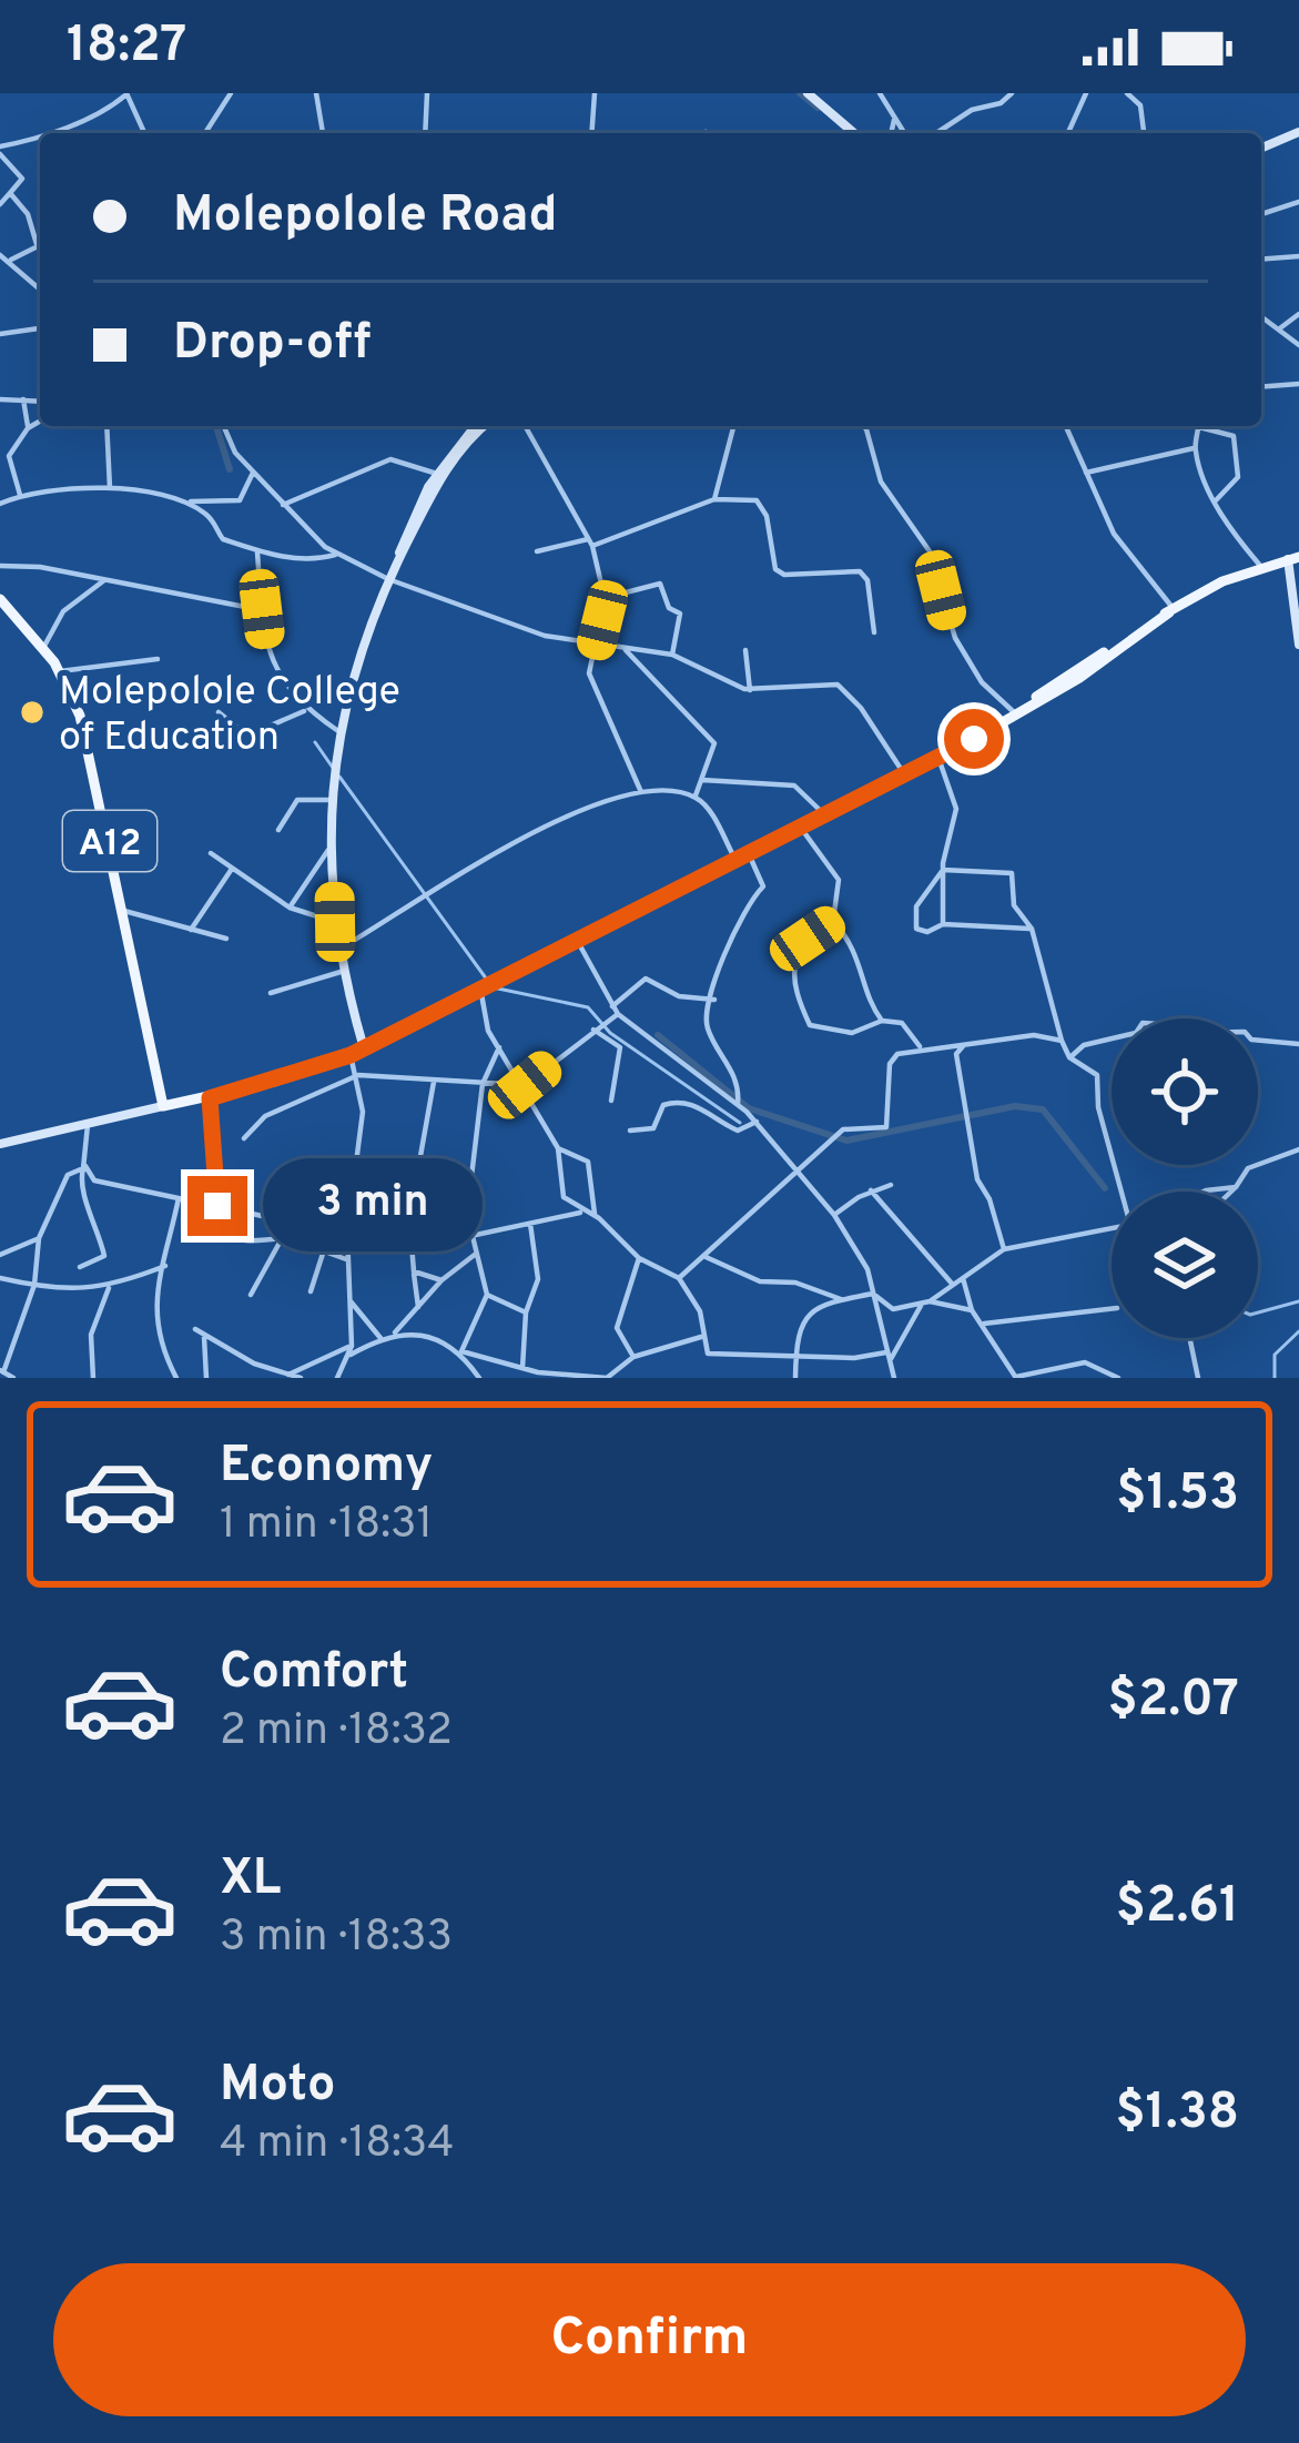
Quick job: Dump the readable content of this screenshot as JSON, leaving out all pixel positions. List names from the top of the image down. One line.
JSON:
{"streets":{"main road":["A12"]},"places":["Molepolole College of Education"],"page":{"status":"18:27","banner":["Molepolole Road","Drop-off"],"bubble":"3 min","list":[{"name":"Economy","note":"1 min · 18:31","value":"$1.53"},{"name":"Comfort","note":"2 min · 18:32","value":"$2.07"},{"name":"XL","note":"3 min · 18:33","value":"$2.61"},{"name":"Moto","note":"4 min · 18:34","value":"$1.38"}],"buttons":"Confirm"}}
